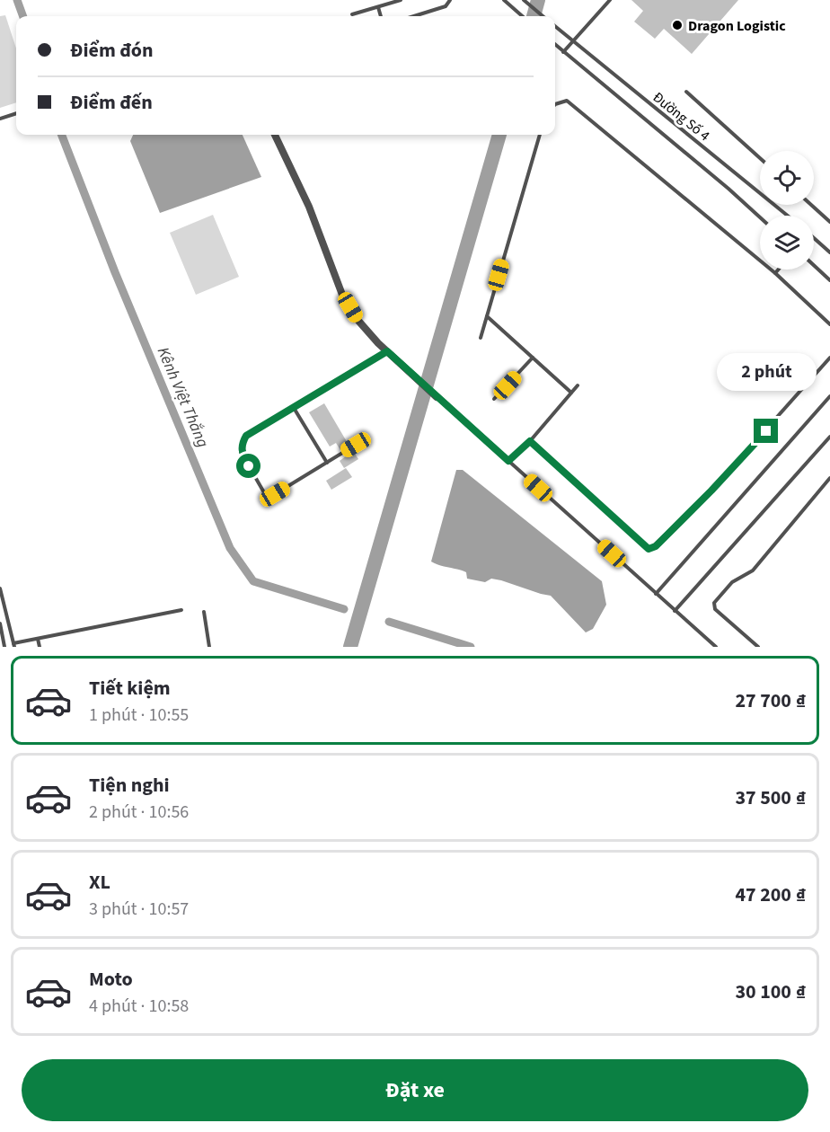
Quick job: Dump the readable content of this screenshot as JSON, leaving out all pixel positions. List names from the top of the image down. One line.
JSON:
{"streets":{"lane":["Đường Số 4"]},"water":["Kênh Việt Thắng"],"places":["Dragon Logistic"],"page":{"banner":["Điểm đón","Điểm đến"],"bubble":"2 phút","list":[{"name":"Tiết kiệm","note":"1 phút · 10:55","value":"27 700 ₫"},{"name":"Tiện nghi","note":"2 phút · 10:56","value":"37 500 ₫"},{"name":"XL","note":"3 phút · 10:57","value":"47 200 ₫"},{"name":"Moto","note":"4 phút · 10:58","value":"30 100 ₫"}],"buttons":"Đặt xe"}}
